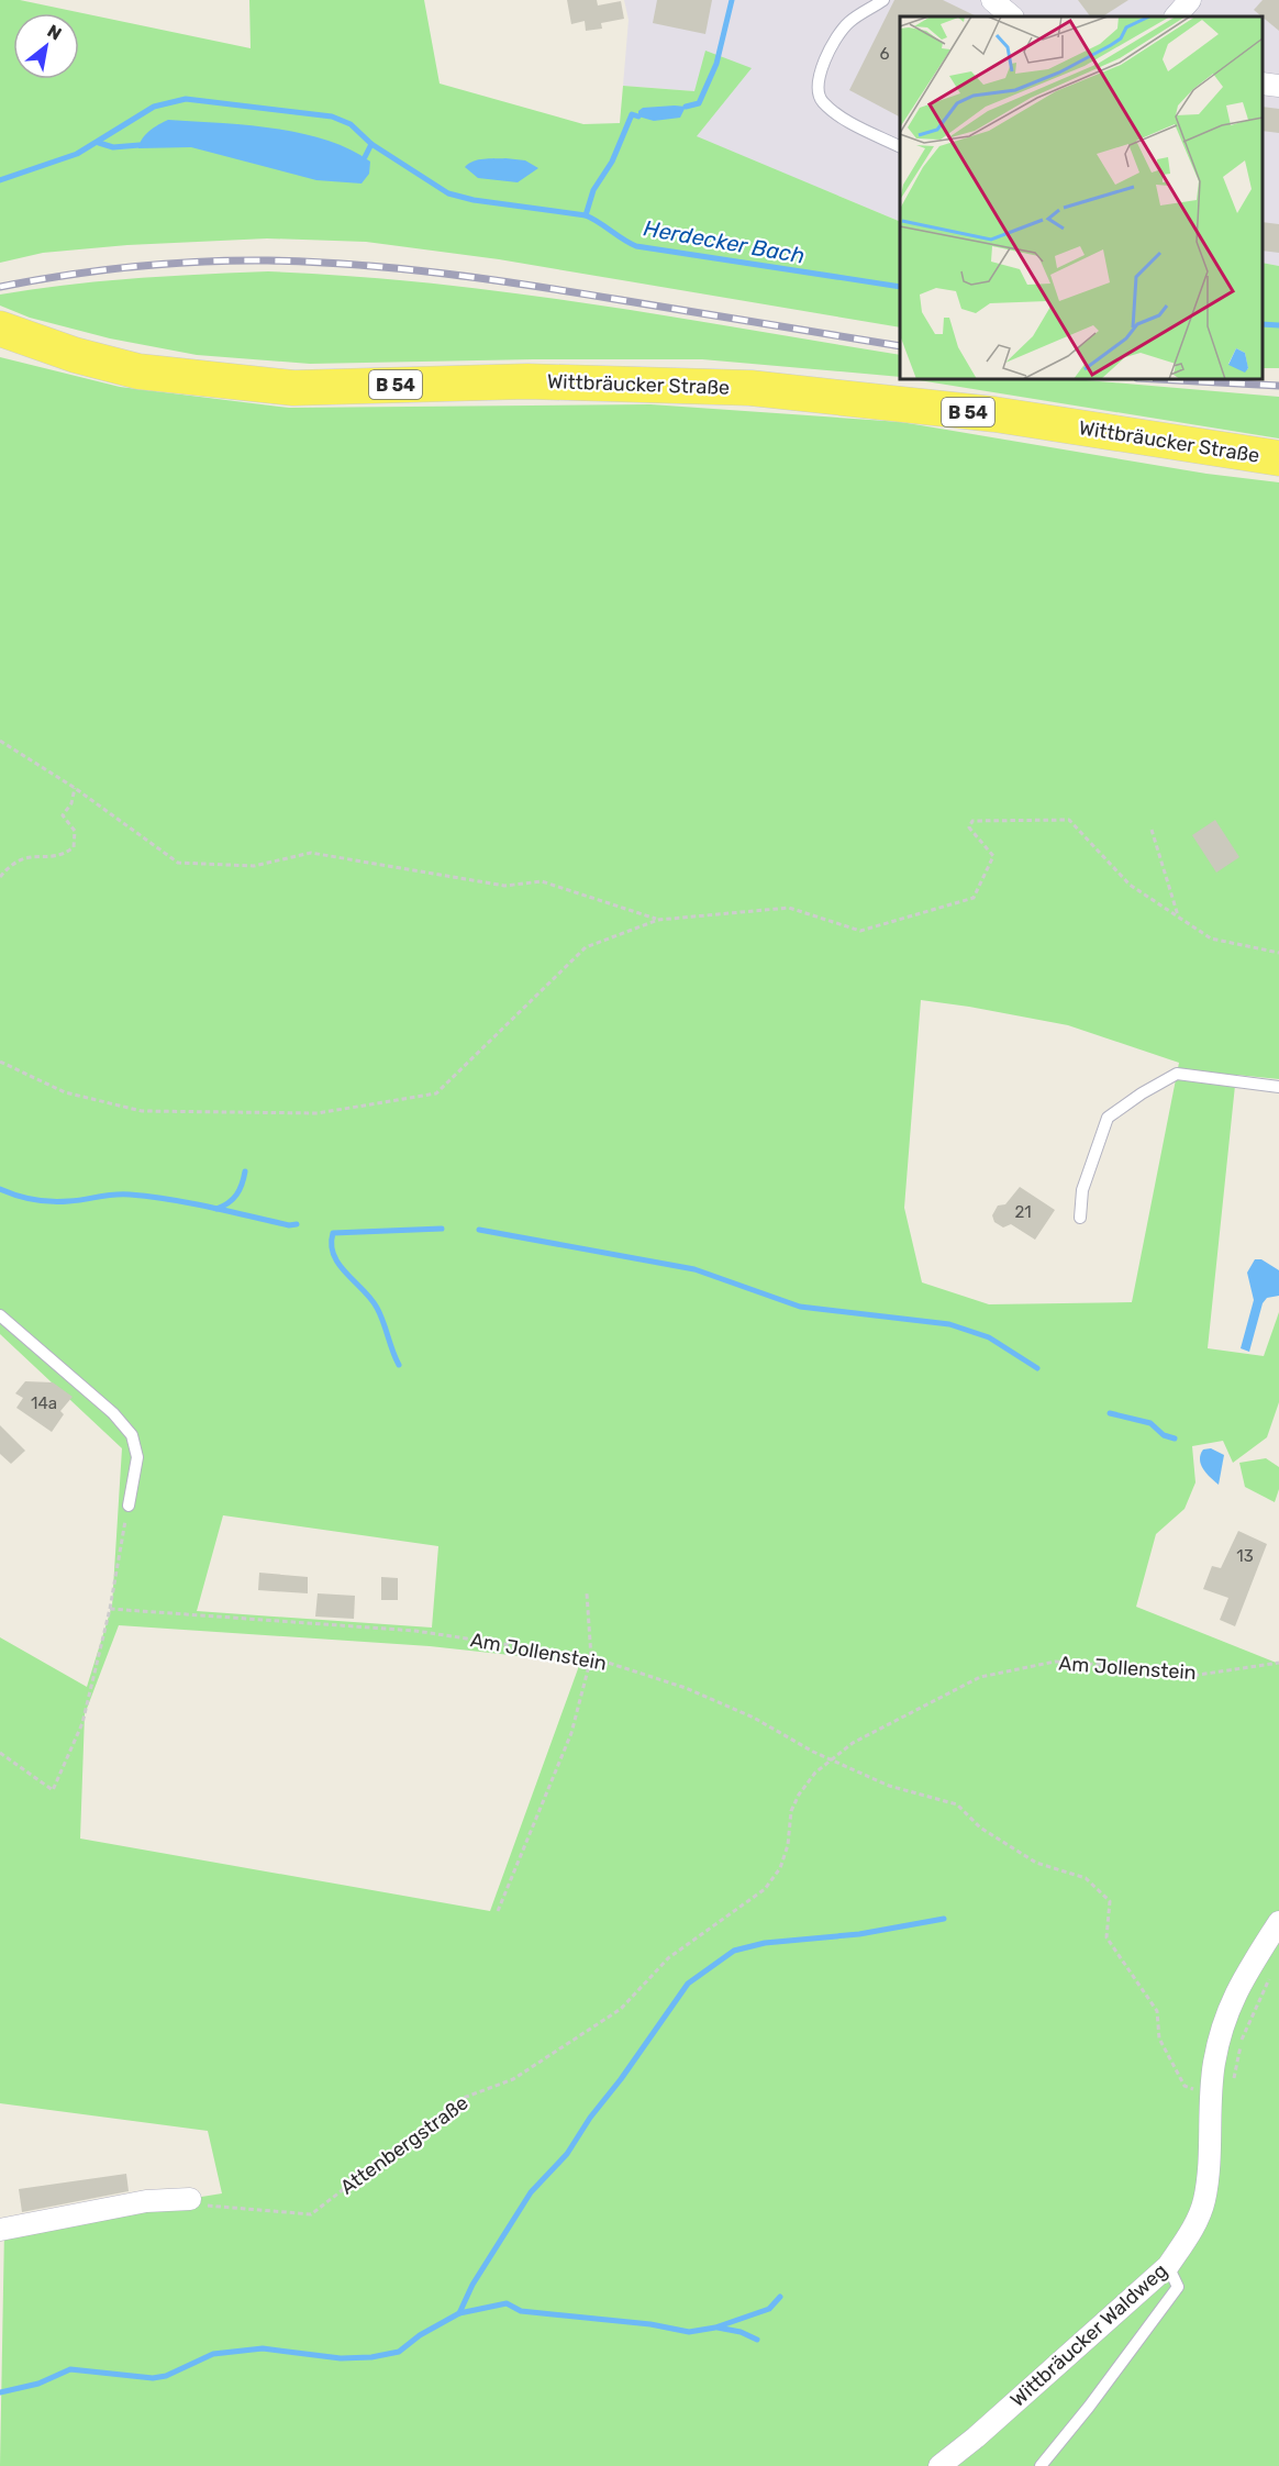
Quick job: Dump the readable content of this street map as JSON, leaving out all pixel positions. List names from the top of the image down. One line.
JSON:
{"streets":{"main road":["B 54","Wittbräucker Straße"],"street":["Wittbräucker Waldweg"],"path":["Am Jollenstein","Attenbergstraße"]},"crossings":[["Am Jollenstein","Attenbergstraße"]],"water":["Herdecker Bach"],"house_numbers":["6","21","14a","13"],"north":"top right"}
